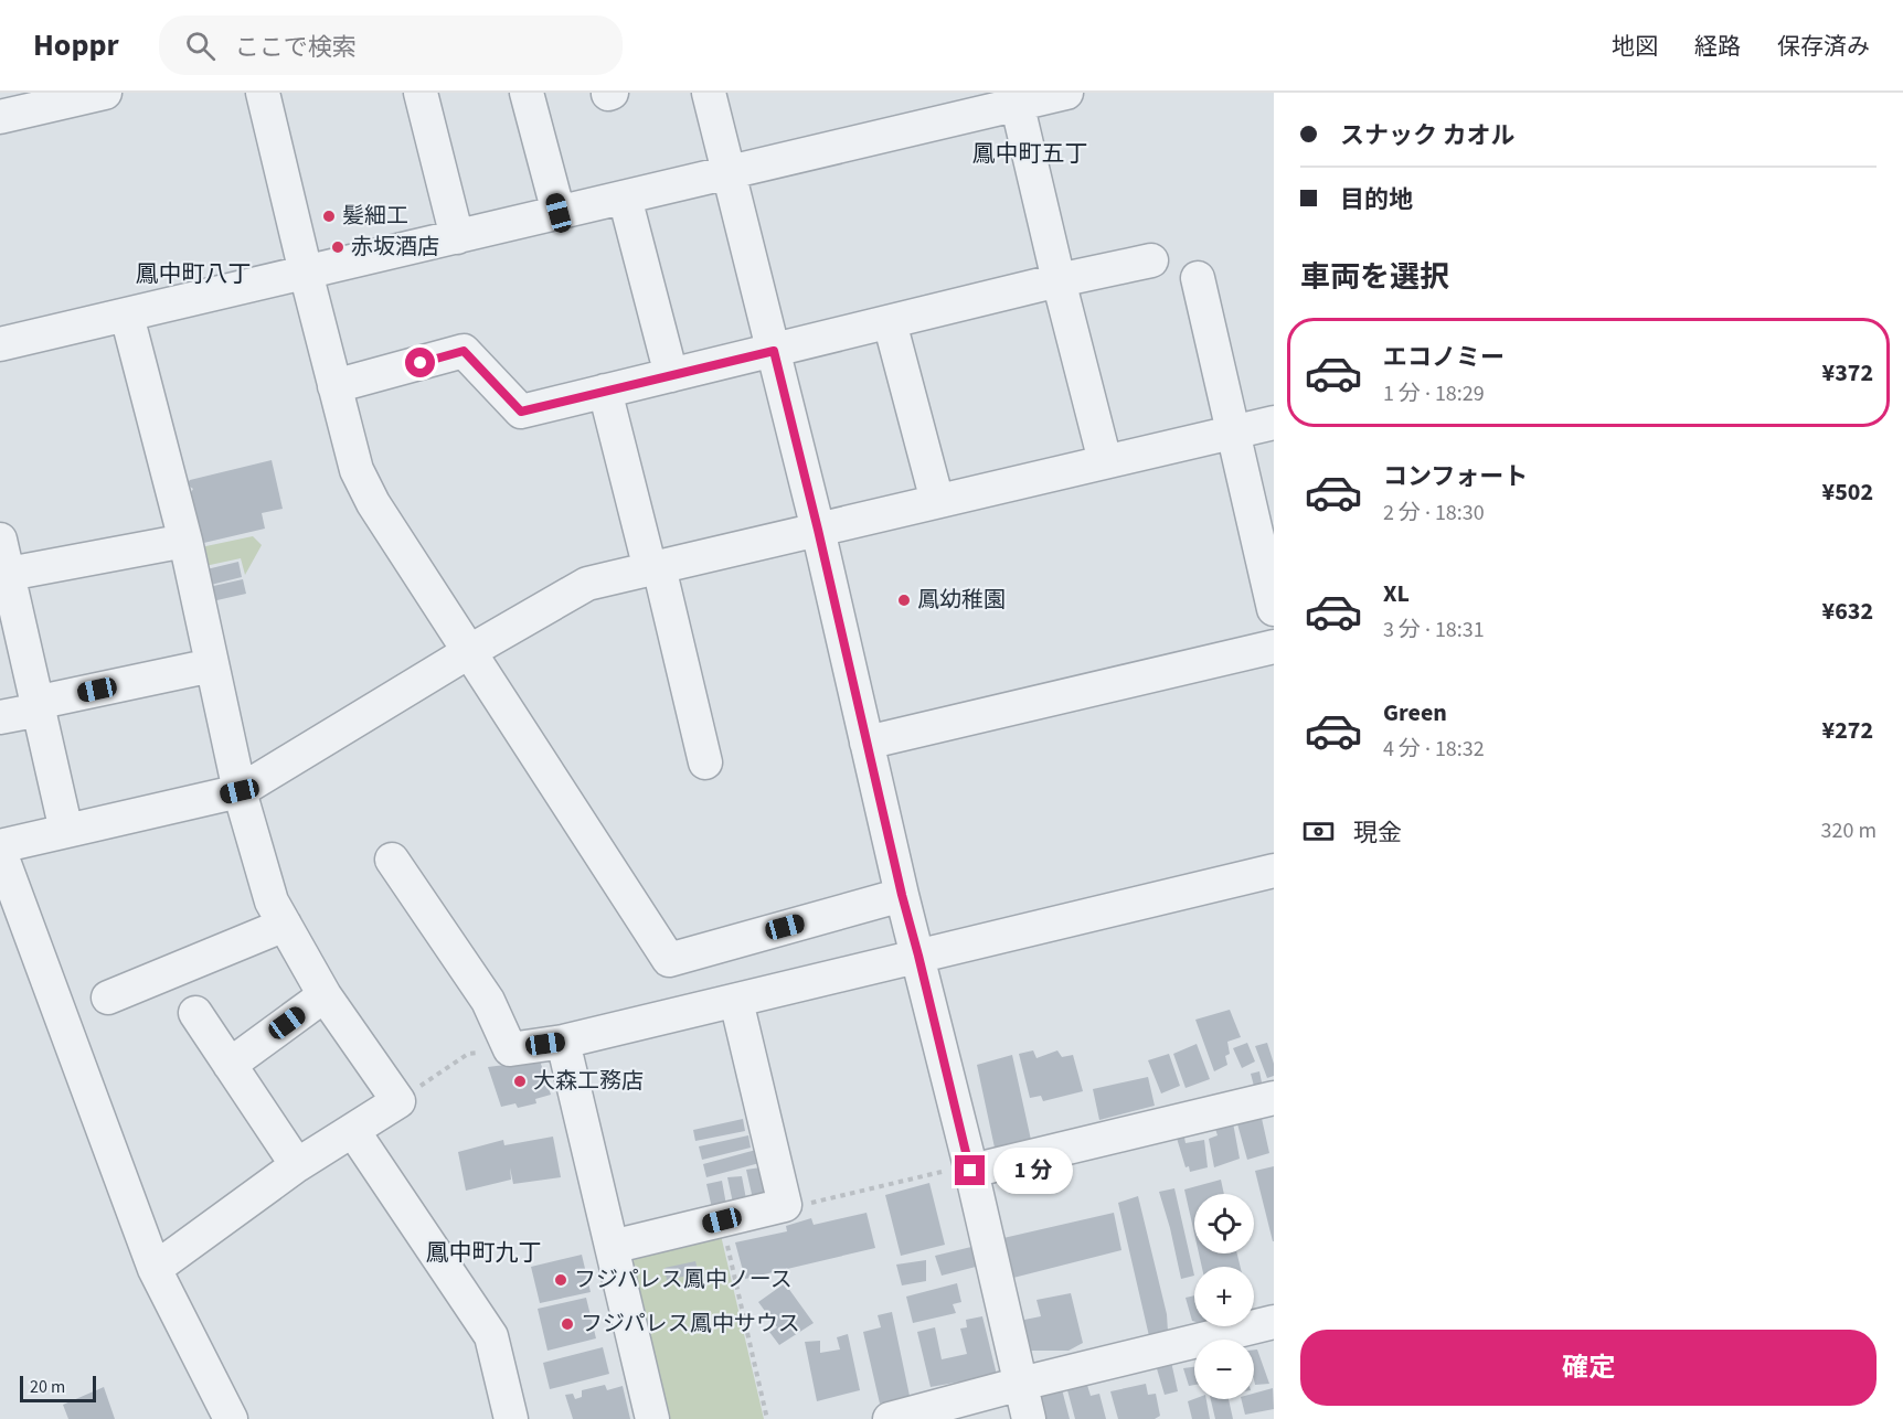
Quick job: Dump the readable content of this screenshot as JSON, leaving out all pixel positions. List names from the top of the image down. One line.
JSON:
{"districts":["鳳中町五丁","鳳中町八丁","鳳中町九丁"],"places":["髪細工","赤坂酒店","鳳幼稚園","大森工務店","フジパレス鳳中ノース","フジパレス鳳中サウス"],"scale_bar":"20 m","page":{"header":"Hoppr","search":"ここで検索","nav":["地図","経路","保存済み"],"banner":["スナック カオル","目的地"],"heading":"車両を選択","list":[{"name":"エコノミー","note":"1 分 · 18:29","value":"¥372"},{"name":"コンフォート","note":"2 分 · 18:30","value":"¥502"},{"name":"XL","note":"3 分 · 18:31","value":"¥632"},{"name":"Green","note":"4 分 · 18:32","value":"¥272"}],"pay":["現金","320 m"],"bubble":"1 分","map_buttons":["+","−"],"buttons":"確定","scale":"20 m"}}
